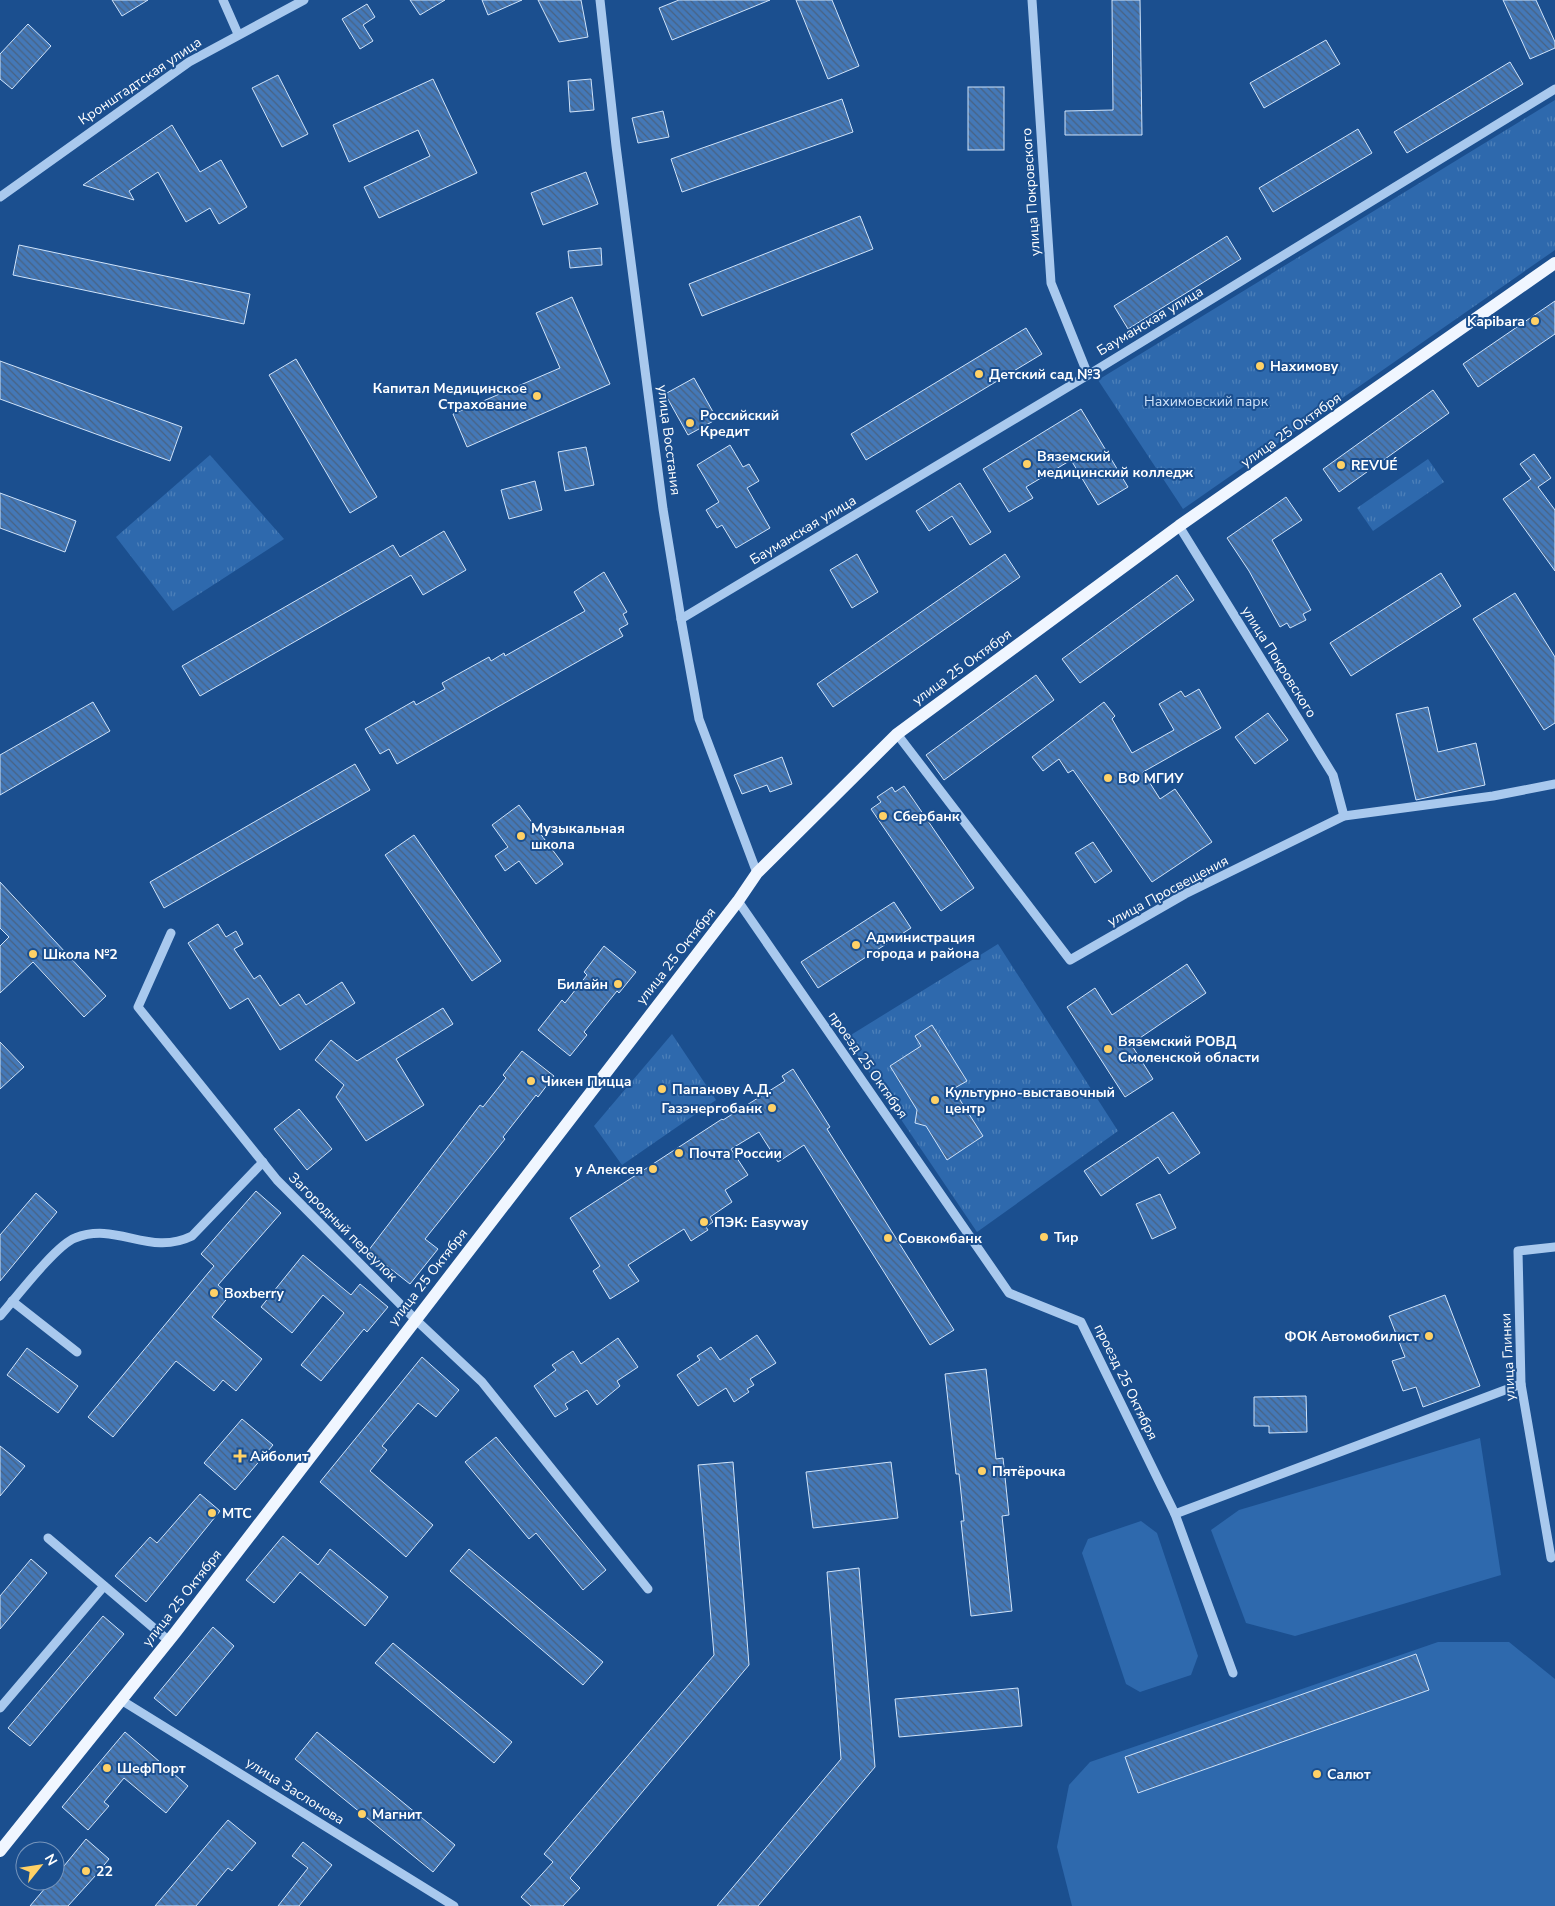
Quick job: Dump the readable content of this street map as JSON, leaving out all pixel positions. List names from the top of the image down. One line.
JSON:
{"streets":{"main road":["улица 25 Октября"],"street":["Кронштадтская улица","улица Покровского","Бауманская улица","улица Восстания","улица Просвещения","проезд 25 Октября","Загородный переулок","улица Глинки","улица Заслонова"]},"crossings":[["улица Покровского","Бауманская улица"],["улица Покровского","улица 25 Октября"],["улица Покровского","улица Просвещения"],["Бауманская улица","улица Восстания"],["улица 25 Октября","улица Восстания"],["улица 25 Октября","улица Просвещения"],["улица 25 Октября","проезд 25 Октября"],["улица 25 Октября","Загородный переулок"],["улица 25 Октября","улица Заслонова"]],"parks":["Нахимовский парк"],"places":{"other":["Kapibara","Нахимову","Детский сад №3","Капитал Медицинское Страхование","Российский Кредит","Вяземский медицинский колледж","REVUÉ","ВФ МГИУ","Сбербанк","Музыкальная школа","Администрация города и района","Школа №2","Билайн","Вяземский РОВД Смоленской области","Чикен Пицца","Папанову А.Д.","Культурно-выставочный центр","Газэнергобанк","Почта России","у Алексея","ПЭК: Easyway","Тир","Совкомбанк","Boxberry","ФОК Автомобилист","Пятёрочка","МТС","ШефПорт","Салют","Магнит","22"],"health":["Айболит"]},"north":"top right"}
